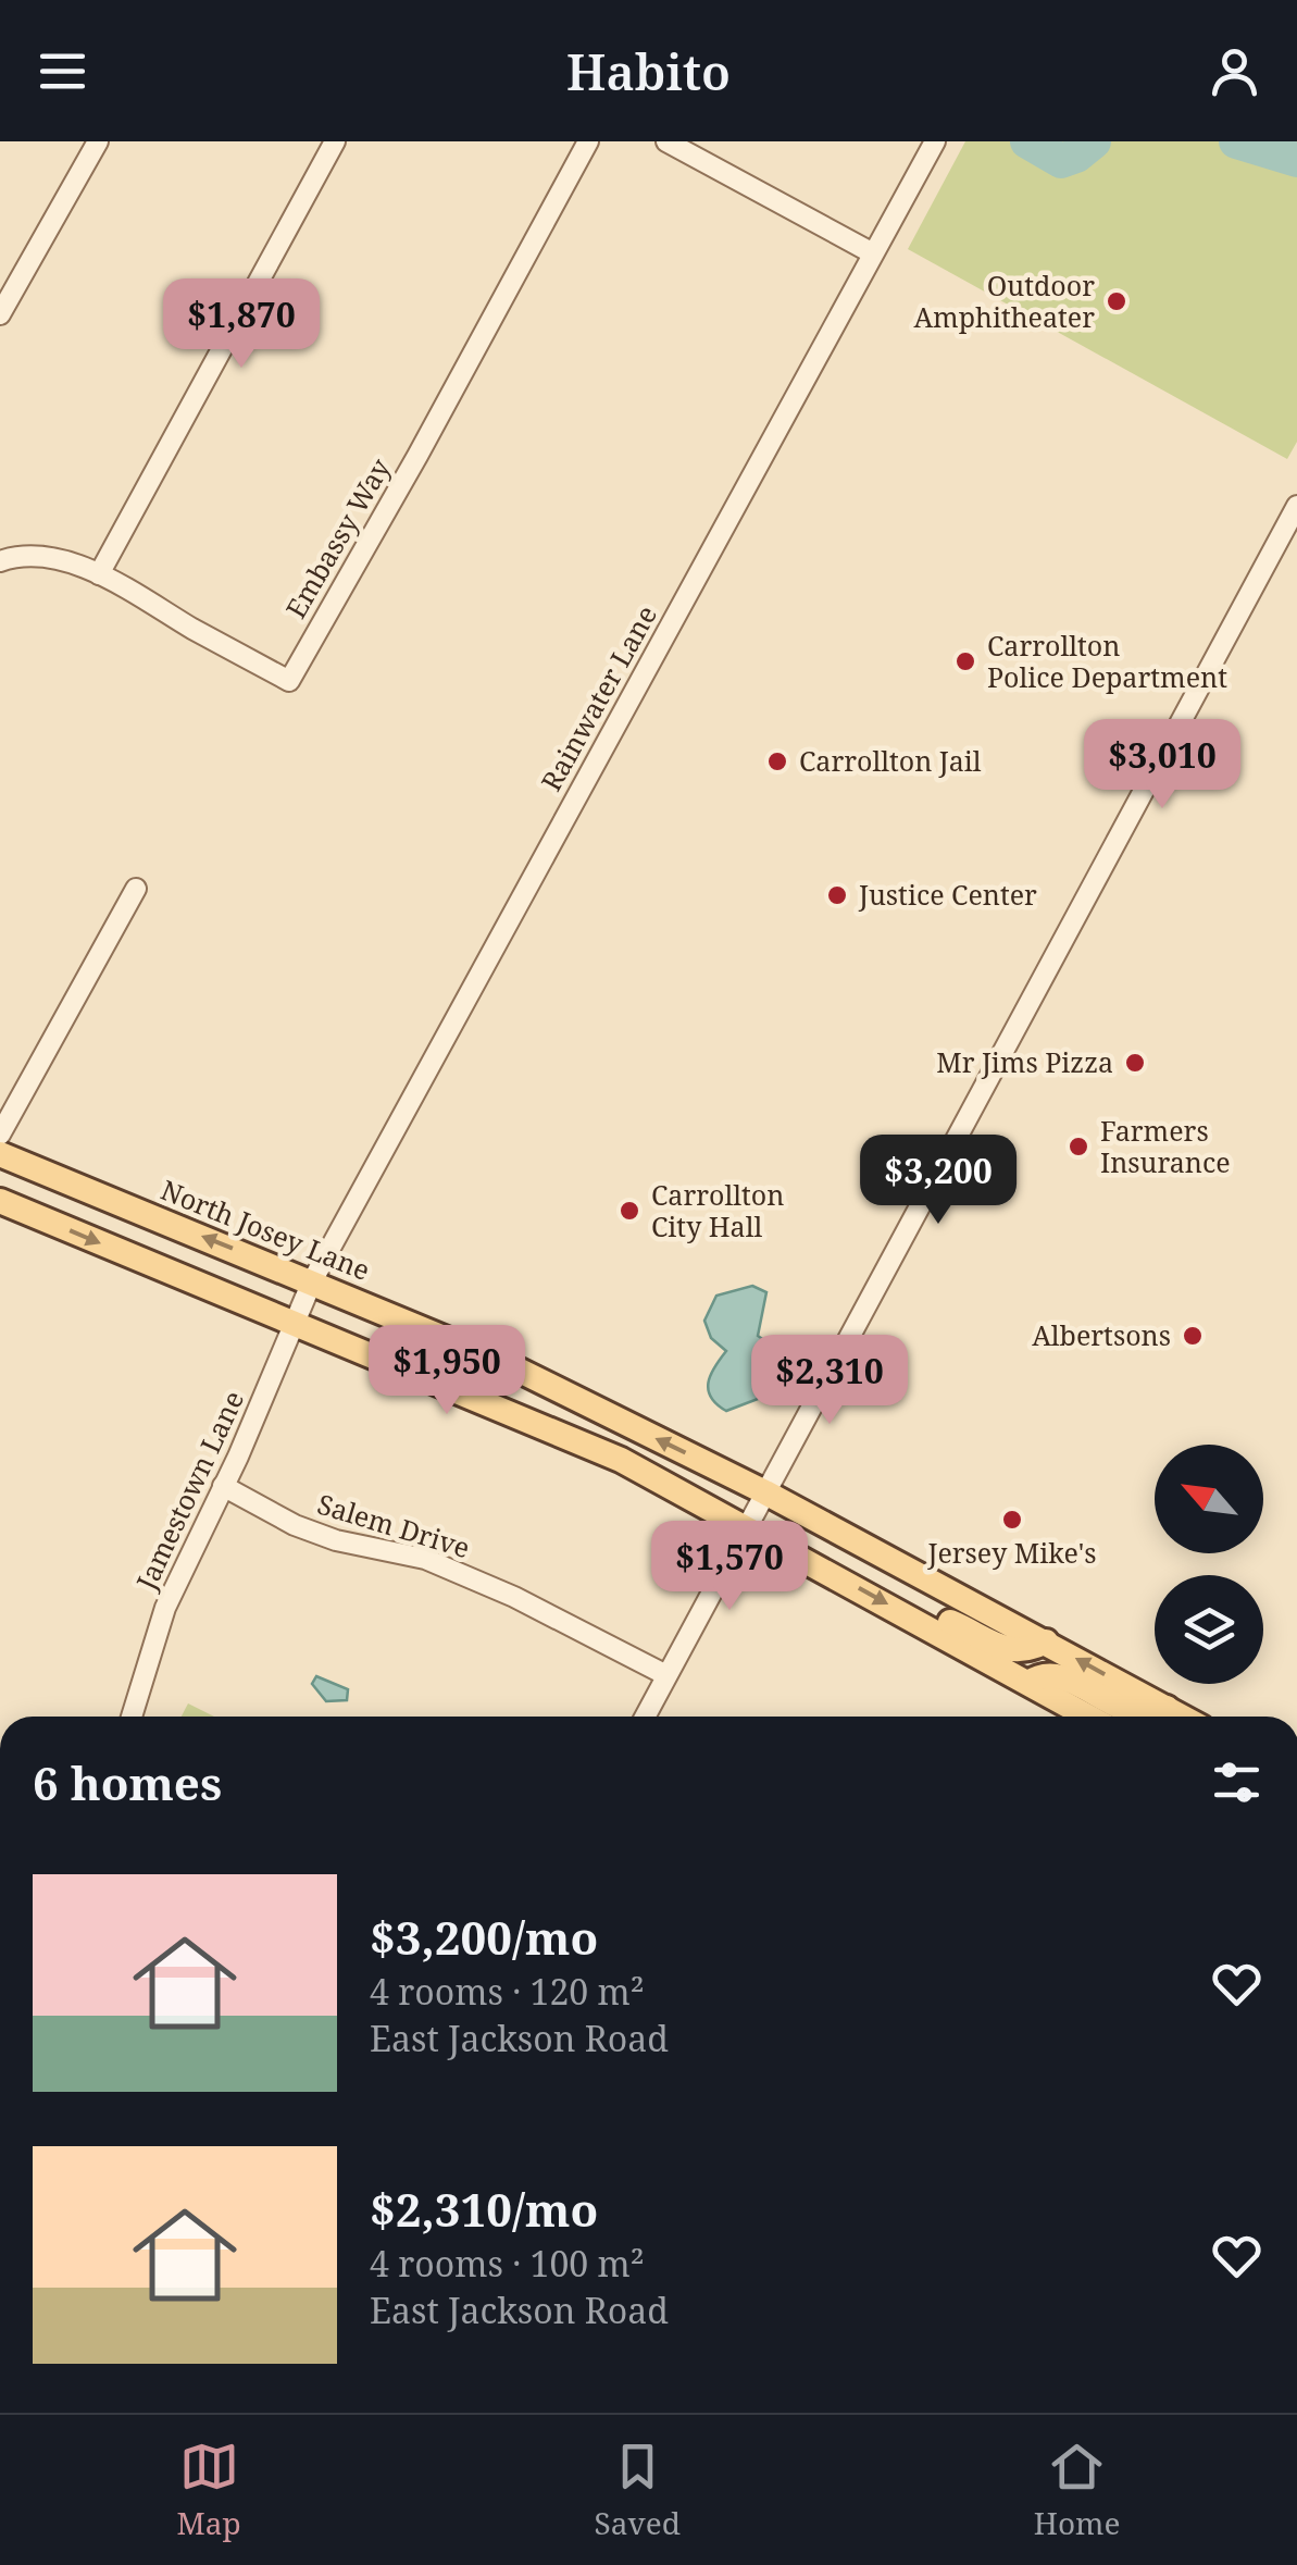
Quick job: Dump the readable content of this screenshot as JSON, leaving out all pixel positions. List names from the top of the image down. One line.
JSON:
{"streets":{"main road":["North Josey Lane"],"street":["Embassy Way","Rainwater Lane","Jamestown Lane","Salem Drive"]},"crossings":[["Rainwater Lane","North Josey Lane"],["Rainwater Lane","Jamestown Lane"],["North Josey Lane","Jamestown Lane"],["Jamestown Lane","Salem Drive"]],"places":["Outdoor Amphitheater","Carrollton Police Department","Carrollton Jail","Justice Center","Mr Jims Pizza","Farmers Insurance","Carrollton City Hall","Albertsons","Jersey Mike's"],"north":"top left","page":{"header":"Habito","price":["$1,870","$3,010","$3,200","$1,950","$2,310","$1,570"],"heading":"6 homes","list":[{"name":"$3,200/mo","note":"4 rooms · 120 m² · East Jackson Road"},{"name":"$2,310/mo","note":"4 rooms · 100 m² · East Jackson Road"}],"tabs":["Map","Saved","Home"]}}
